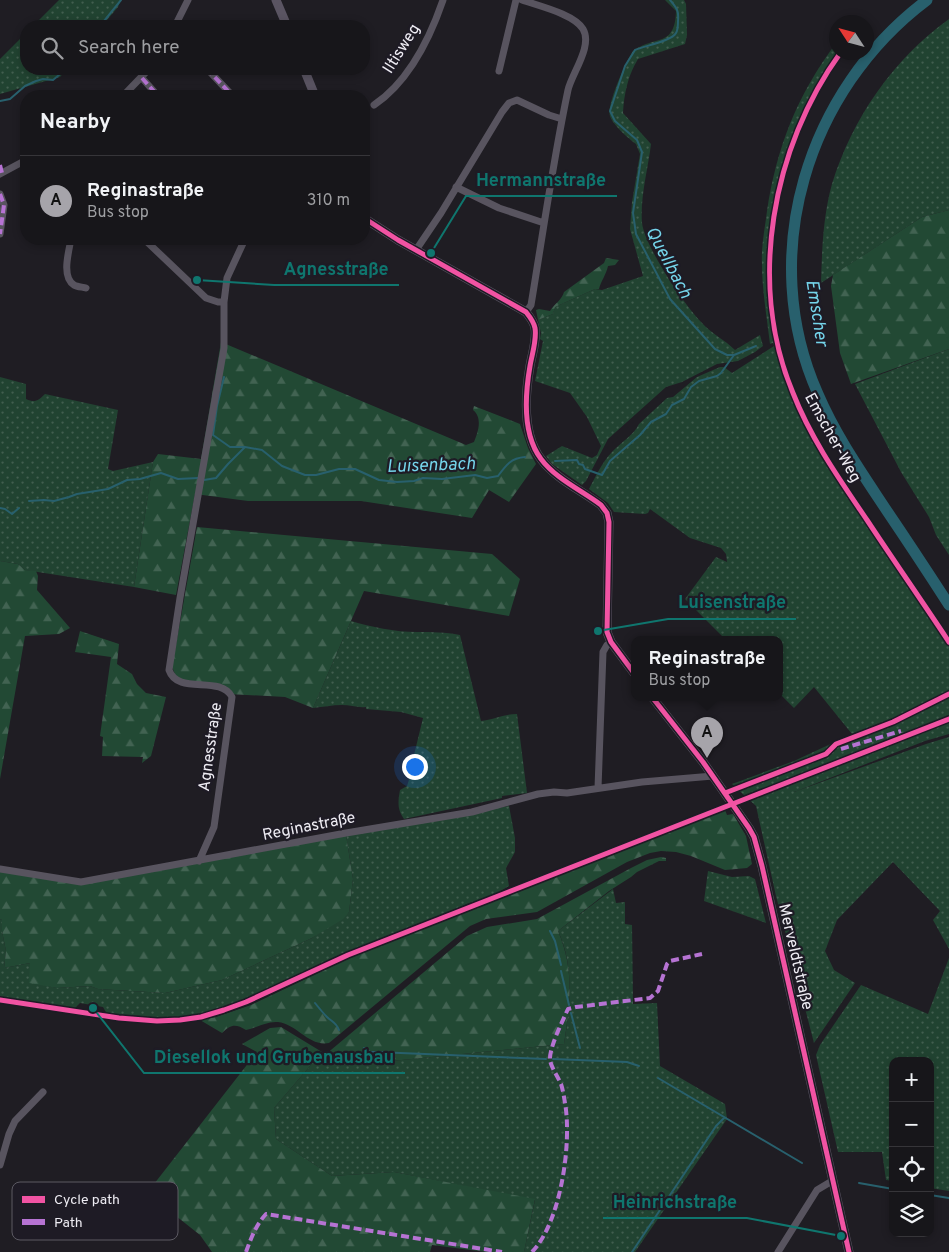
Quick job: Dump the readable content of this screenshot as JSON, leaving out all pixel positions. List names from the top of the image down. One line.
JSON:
{"streets":{"main road":["Merveldtstraße"],"street":["Iltisweg","Agnesstraße","Reginastraße"],"cycle path":["Emscher-Weg"]},"crossings":[["Agnesstraße","Reginastraße"],["Reginastraße","Merveldtstraße"]],"water":["Quellbach","Emscher","Luisenbach"],"places":["Hermannstraße","Agnesstraße","Luisenstraße","Diesellok und Grubenausbau","Heinrichstraße"],"legend":["Cycle path","Path"],"north":"top left","page":{"search":"Search here","heading":"Nearby","list":[{"mark":"A","name":"Reginastraße","note":"Bus stop","value":"310 m"}],"popup":["Reginastraße","Bus stop"],"pins":"A","map_buttons":["+","−"]}}
